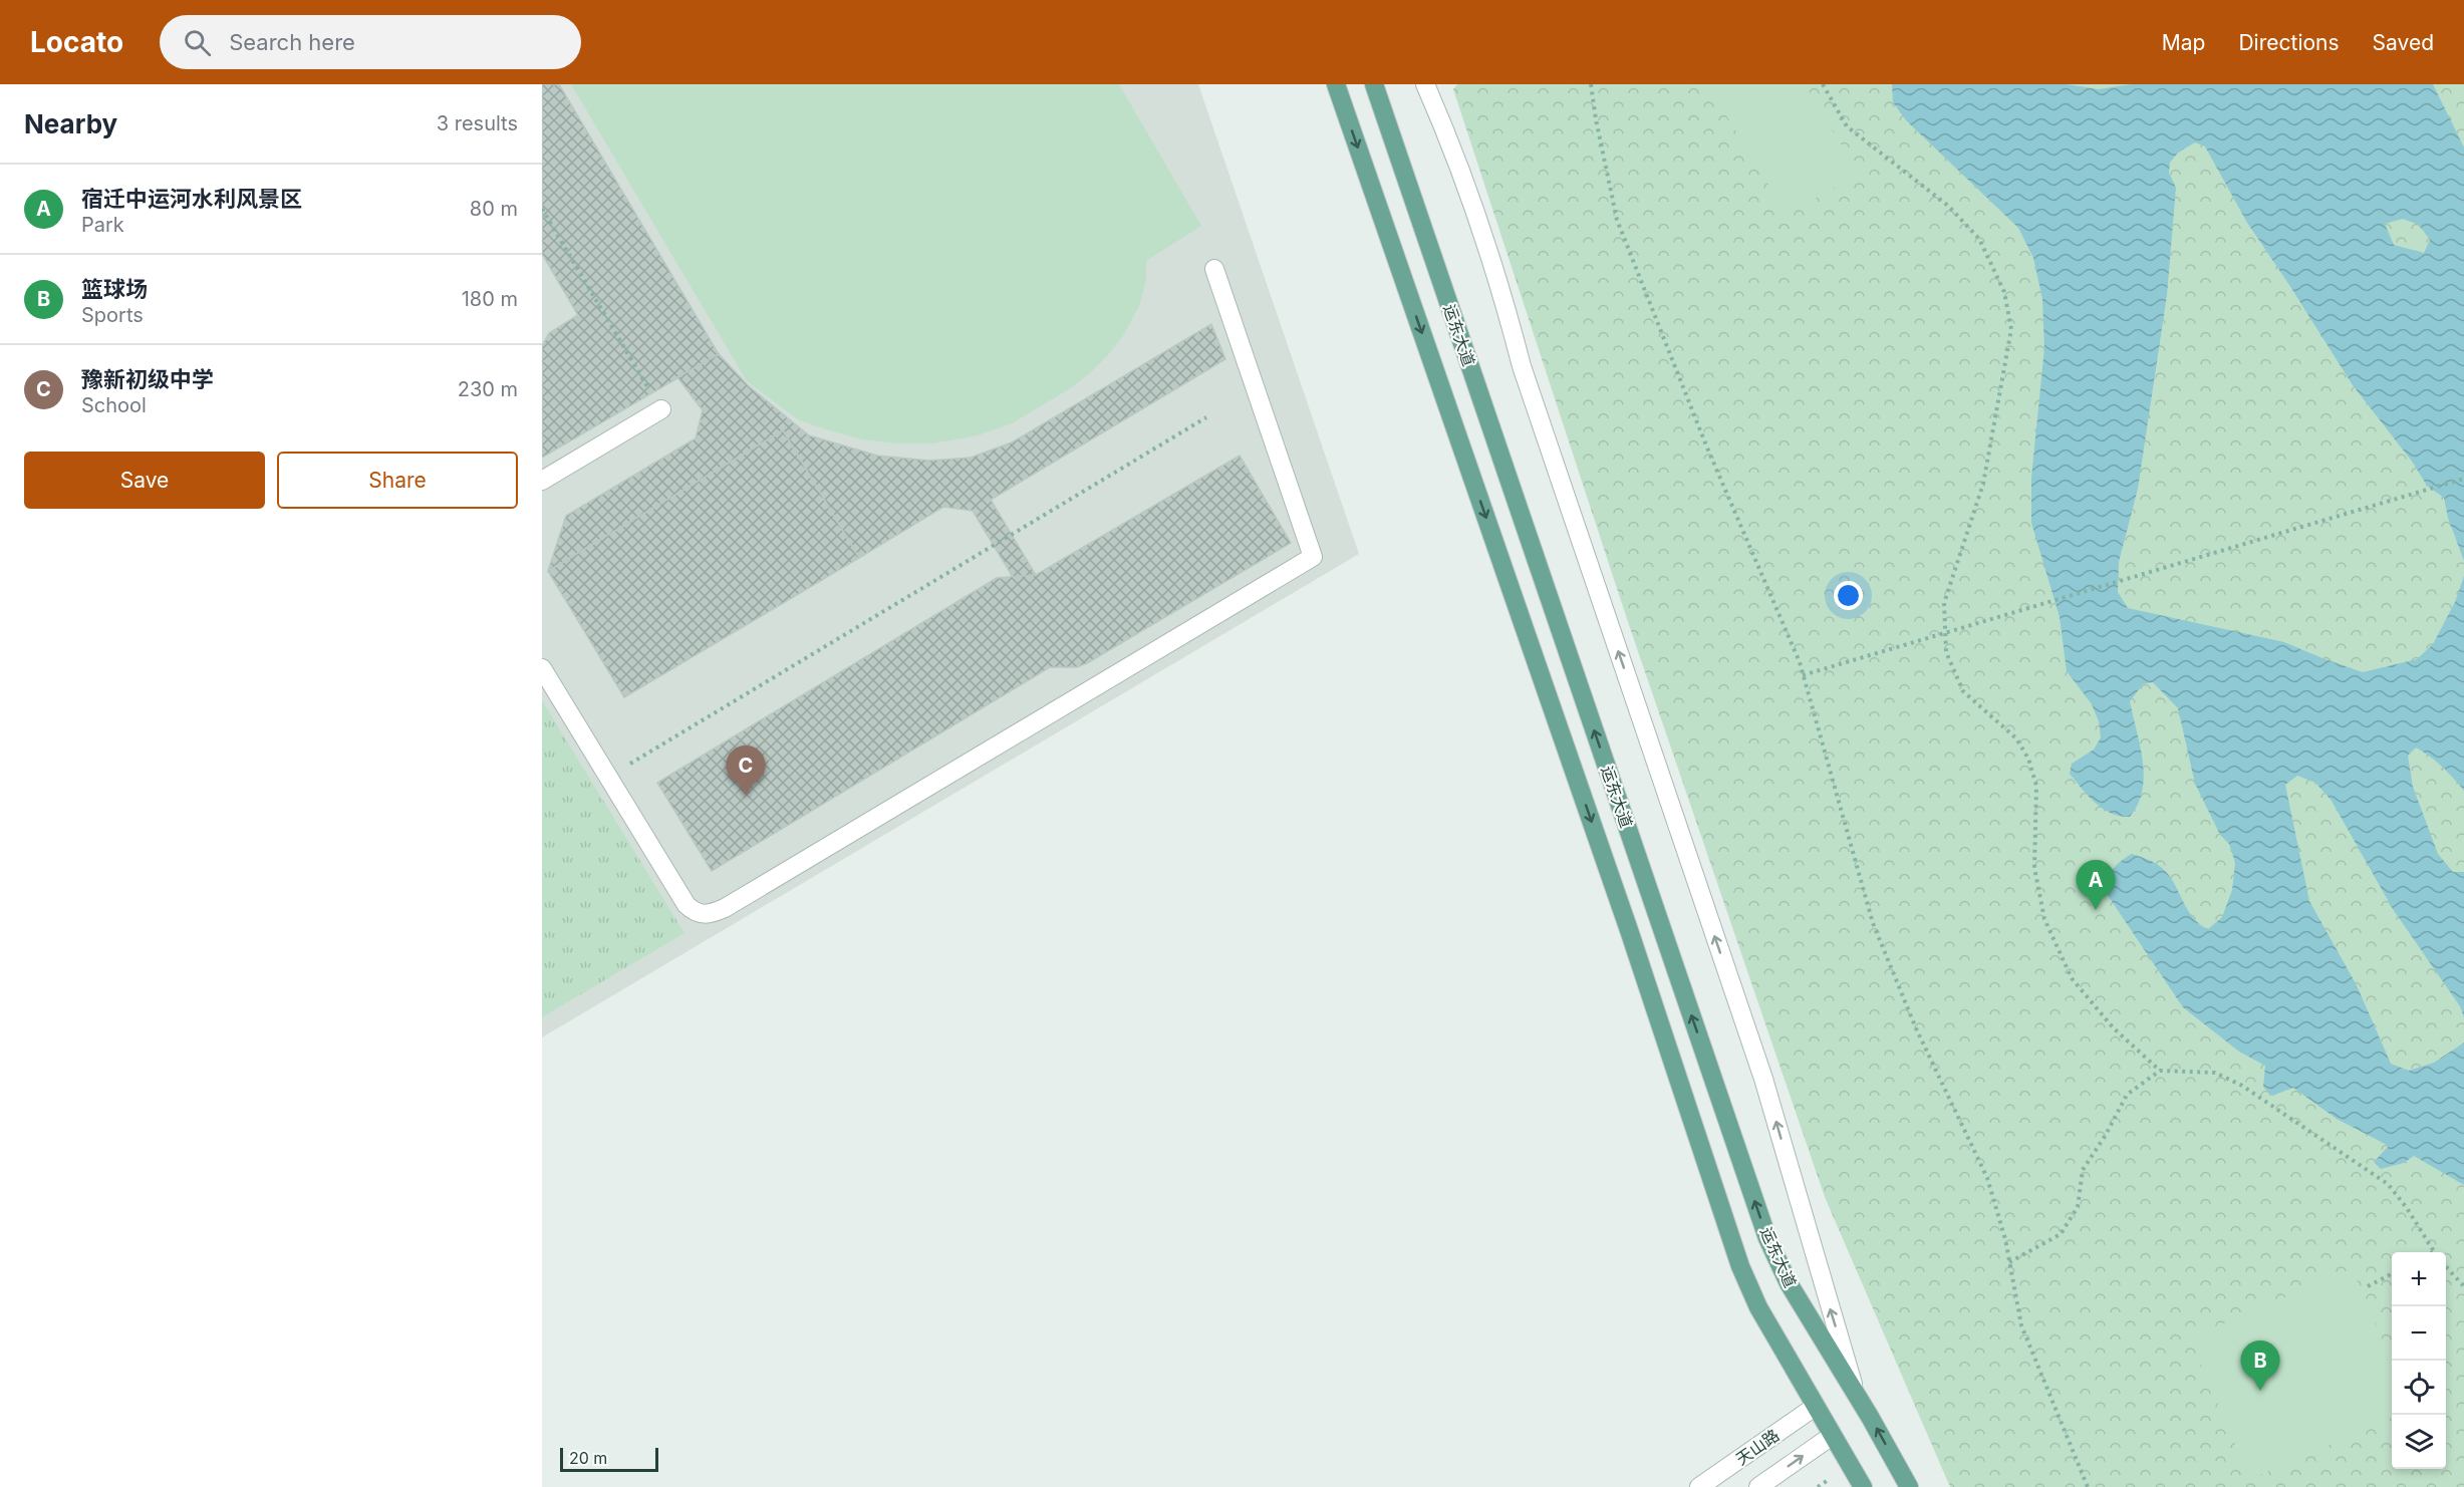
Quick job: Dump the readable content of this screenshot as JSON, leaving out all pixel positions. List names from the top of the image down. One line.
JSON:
{"streets":{"main road":["运东大道"],"street":["天山路"]},"crossings":[["运东大道","天山路"]],"scale_bar":"20 m","page":{"header":"Locato","search":"Search here","nav":["Map","Directions","Saved"],"heading":["Nearby","3 results"],"list":[{"mark":"A","name":"宿迁中运河水利风景区","note":"Park","value":"80 m"},{"mark":"B","name":"篮球场","note":"Sports","value":"180 m"},{"mark":"C","name":"豫新初级中学","note":"School","value":"230 m"}],"buttons":["Save","Share"],"pins":["C","A","B"],"map_buttons":["+","−"],"scale":"20 m"}}
